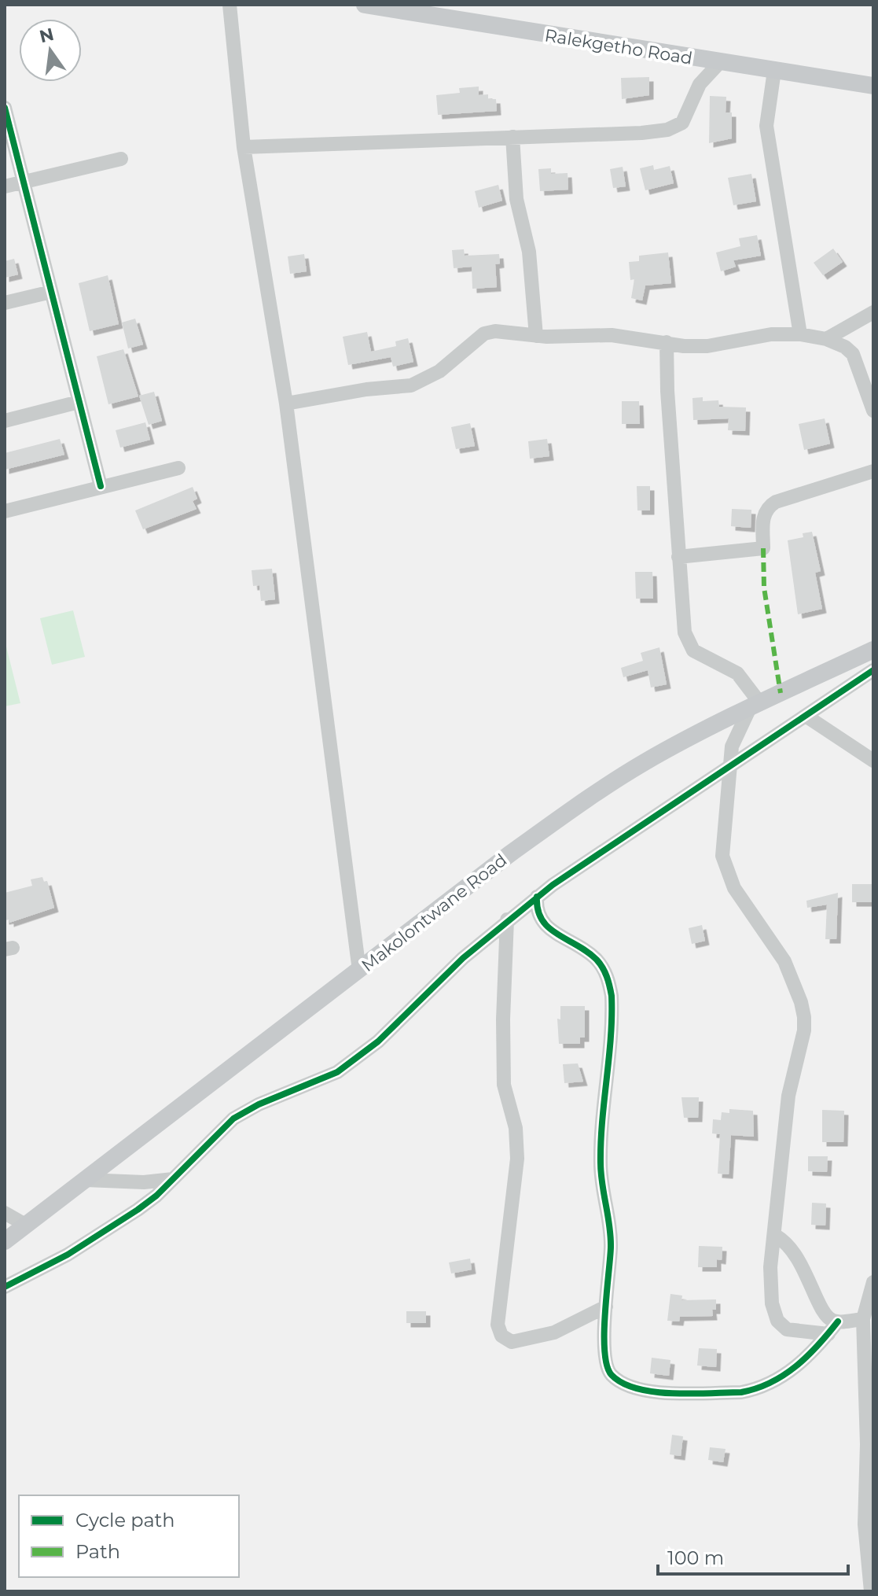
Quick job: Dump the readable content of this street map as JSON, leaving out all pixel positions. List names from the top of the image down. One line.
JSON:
{"streets":{"main road":["Ralekgetho Road","Makolontwane Road"]},"legend":["Cycle path","Path"],"scale_bar":"100 m","north":"top"}
